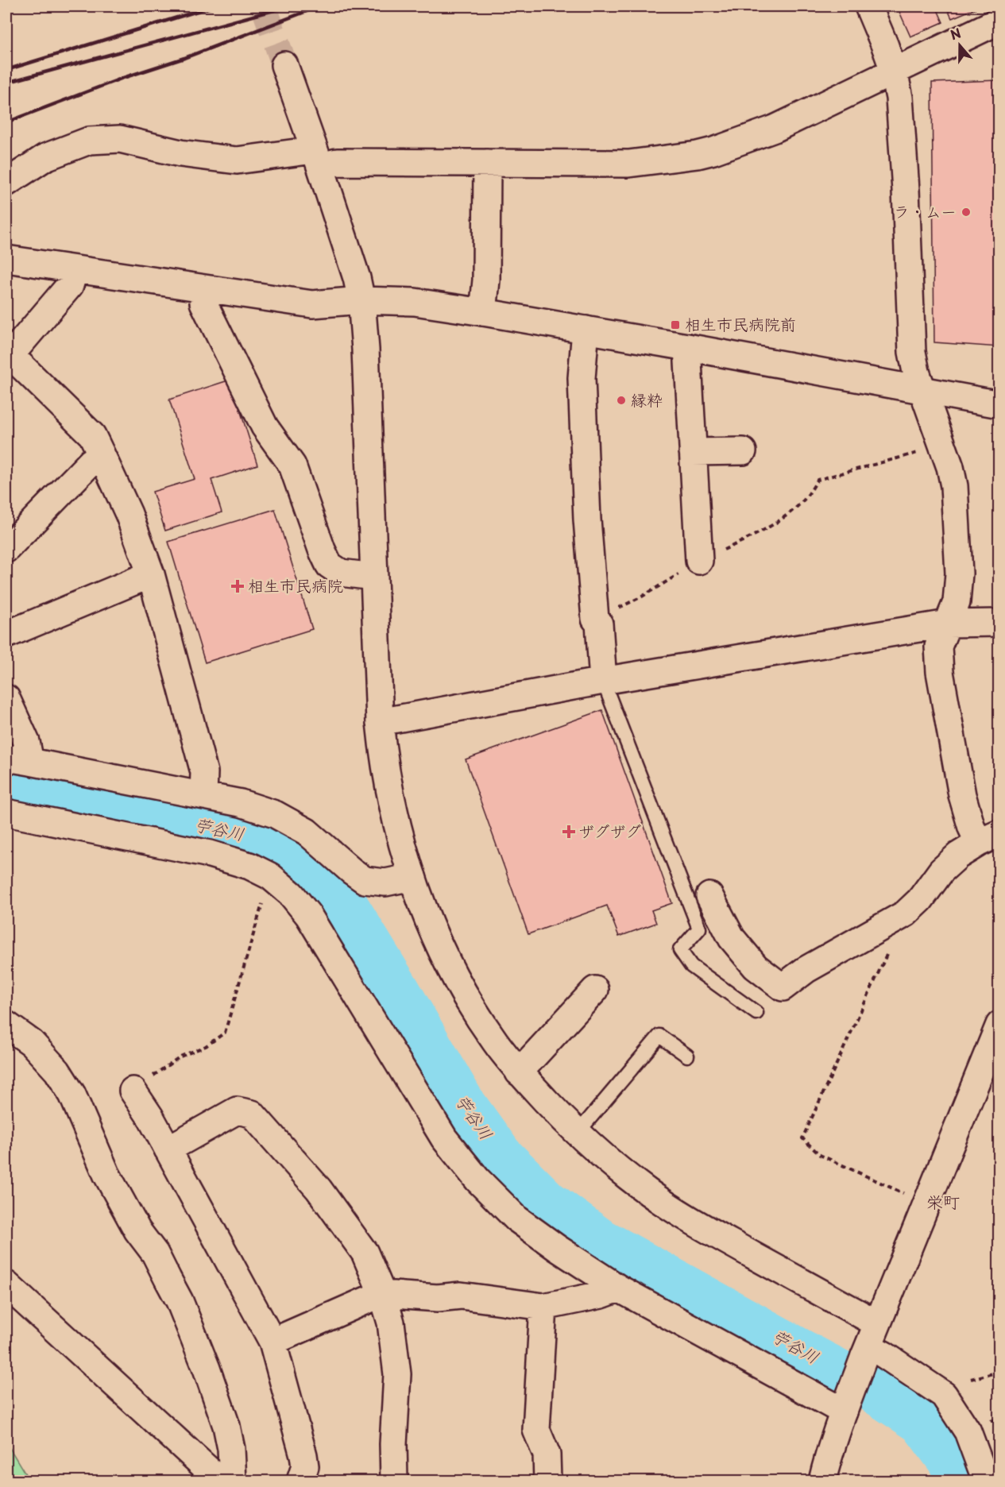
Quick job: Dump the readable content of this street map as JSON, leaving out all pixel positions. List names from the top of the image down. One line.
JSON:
{"districts":["栄町"],"water":["苧谷川"],"places":{"other":["ラ・ムー","縁粋"],"transit":["相生市民病院前"],"health":["相生市民病院","ザグザグ"]},"north":"top"}
